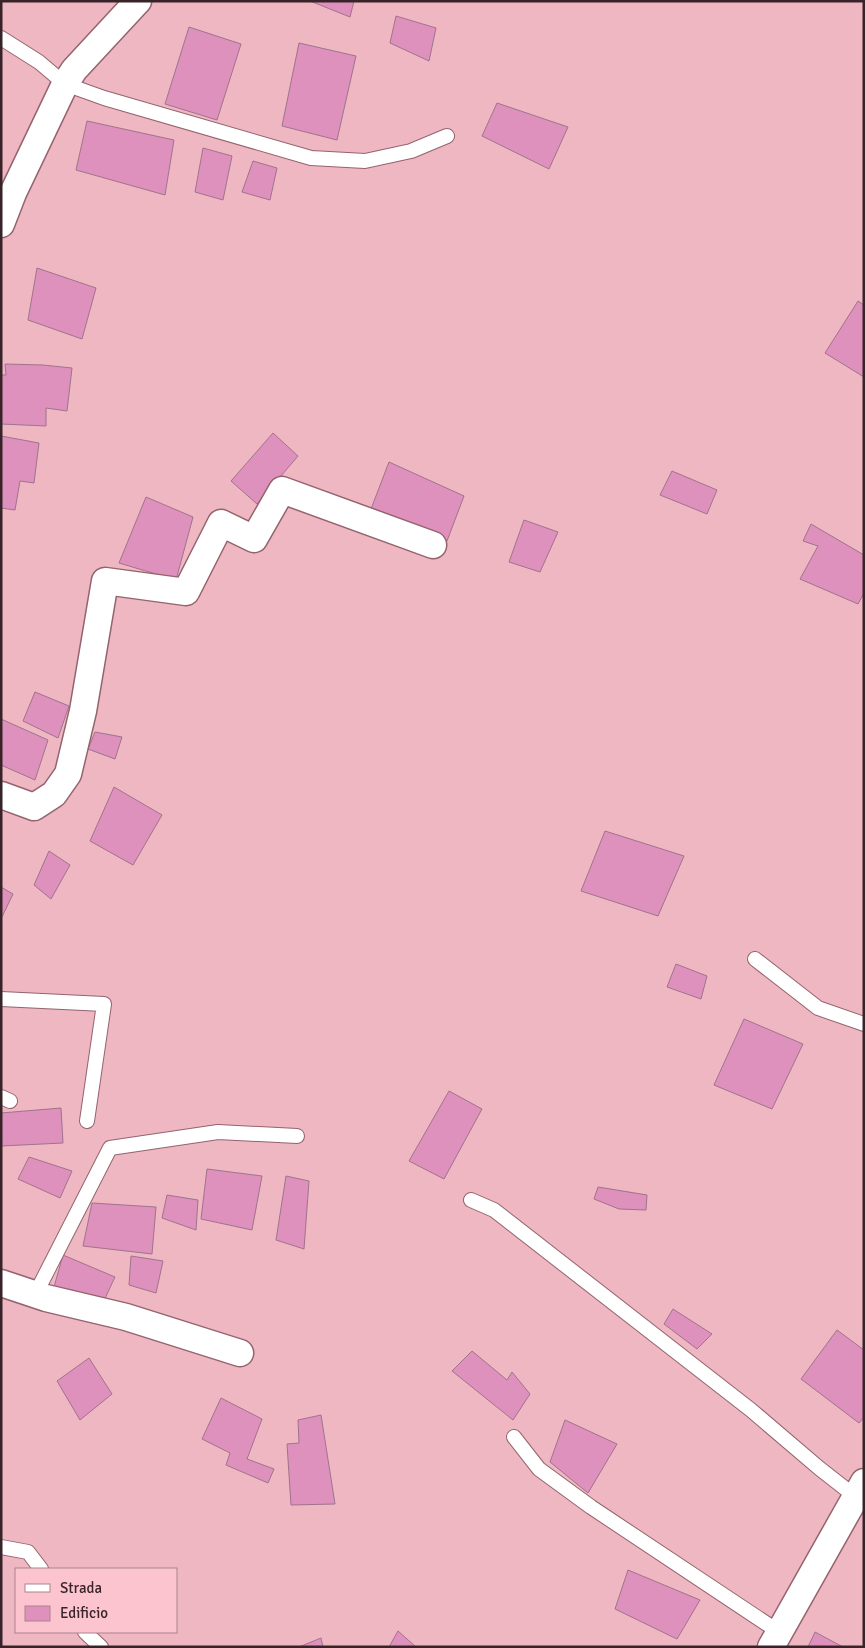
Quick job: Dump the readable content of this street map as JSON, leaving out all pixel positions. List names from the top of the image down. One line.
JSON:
{"legend":["Strada","Edificio"]}
